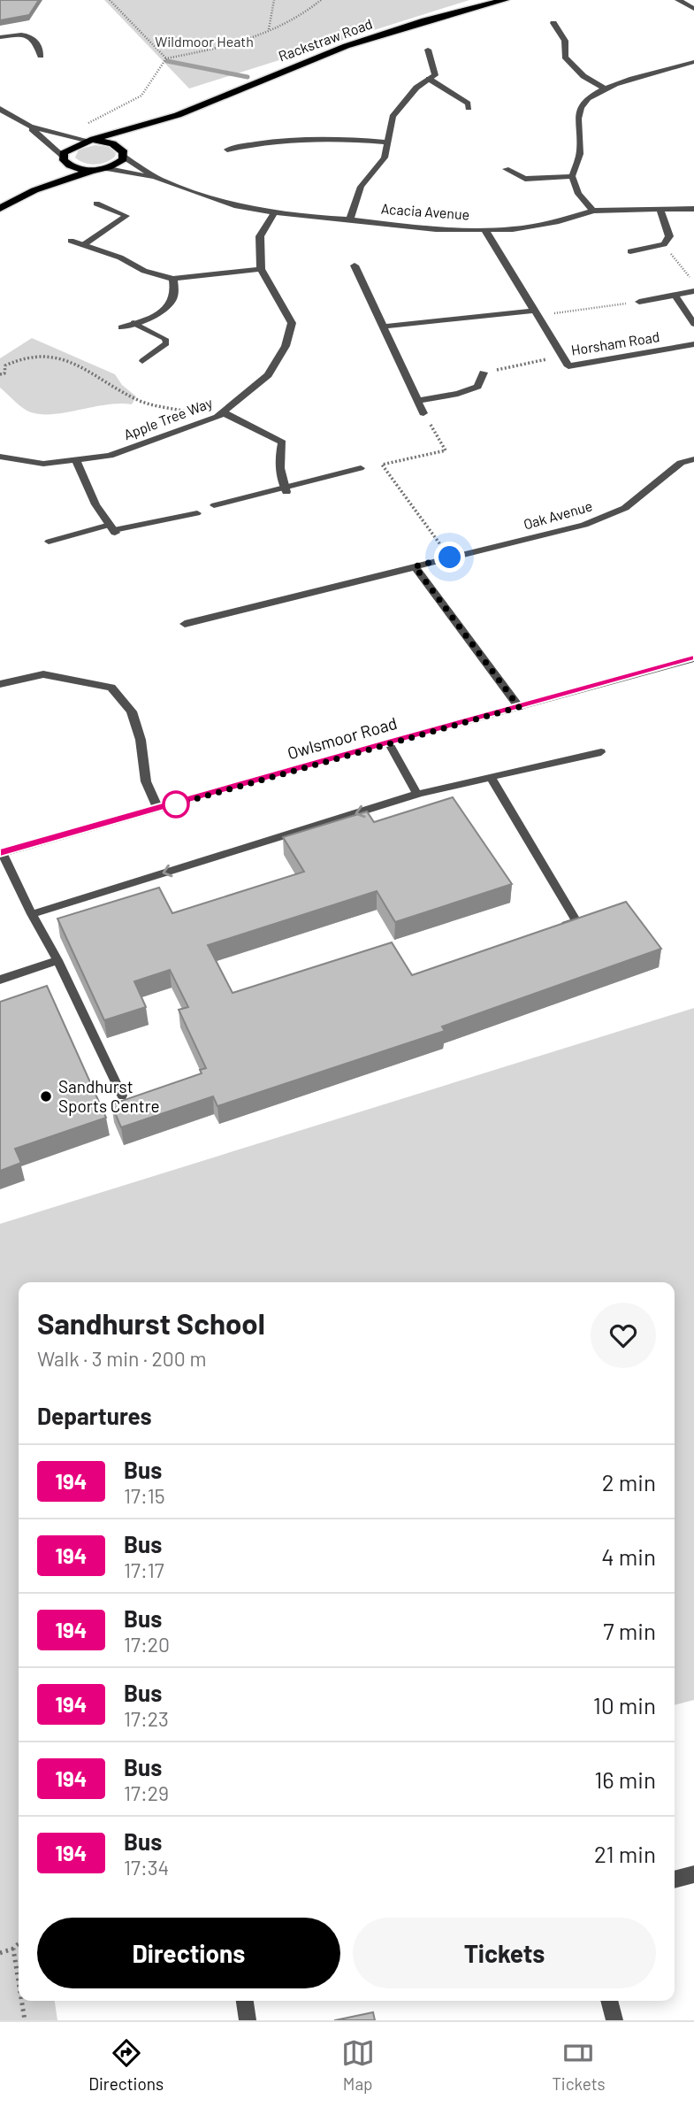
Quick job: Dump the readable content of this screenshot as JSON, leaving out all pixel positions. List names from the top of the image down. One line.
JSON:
{"streets":{"main road":["Rackstraw Road"],"street":["Acacia Avenue","Horsham Road","Apple Tree Way","Oak Avenue","Owlsmoor Road"]},"crossings":[["Acacia Avenue","Horsham Road"],["Acacia Avenue","Apple Tree Way"]],"parks":["Wildmoor Heath"],"places":["Sandhurst Sports Centre"],"lines":["bus line 194"],"page":{"heading":[["Sandhurst School","Walk · 3 min · 200 m"],"Departures"],"list":[{"mark":"194","name":"Bus","note":"17:15","value":"2 min"},{"mark":"194","name":"Bus","note":"17:17","value":"4 min"},{"mark":"194","name":"Bus","note":"17:20","value":"7 min"},{"mark":"194","name":"Bus","note":"17:23","value":"10 min"},{"mark":"194","name":"Bus","note":"17:29","value":"16 min"},{"mark":"194","name":"Bus","note":"17:34","value":"21 min"}],"buttons":["Directions","Tickets"],"tabs":["Directions","Map","Tickets"]}}
